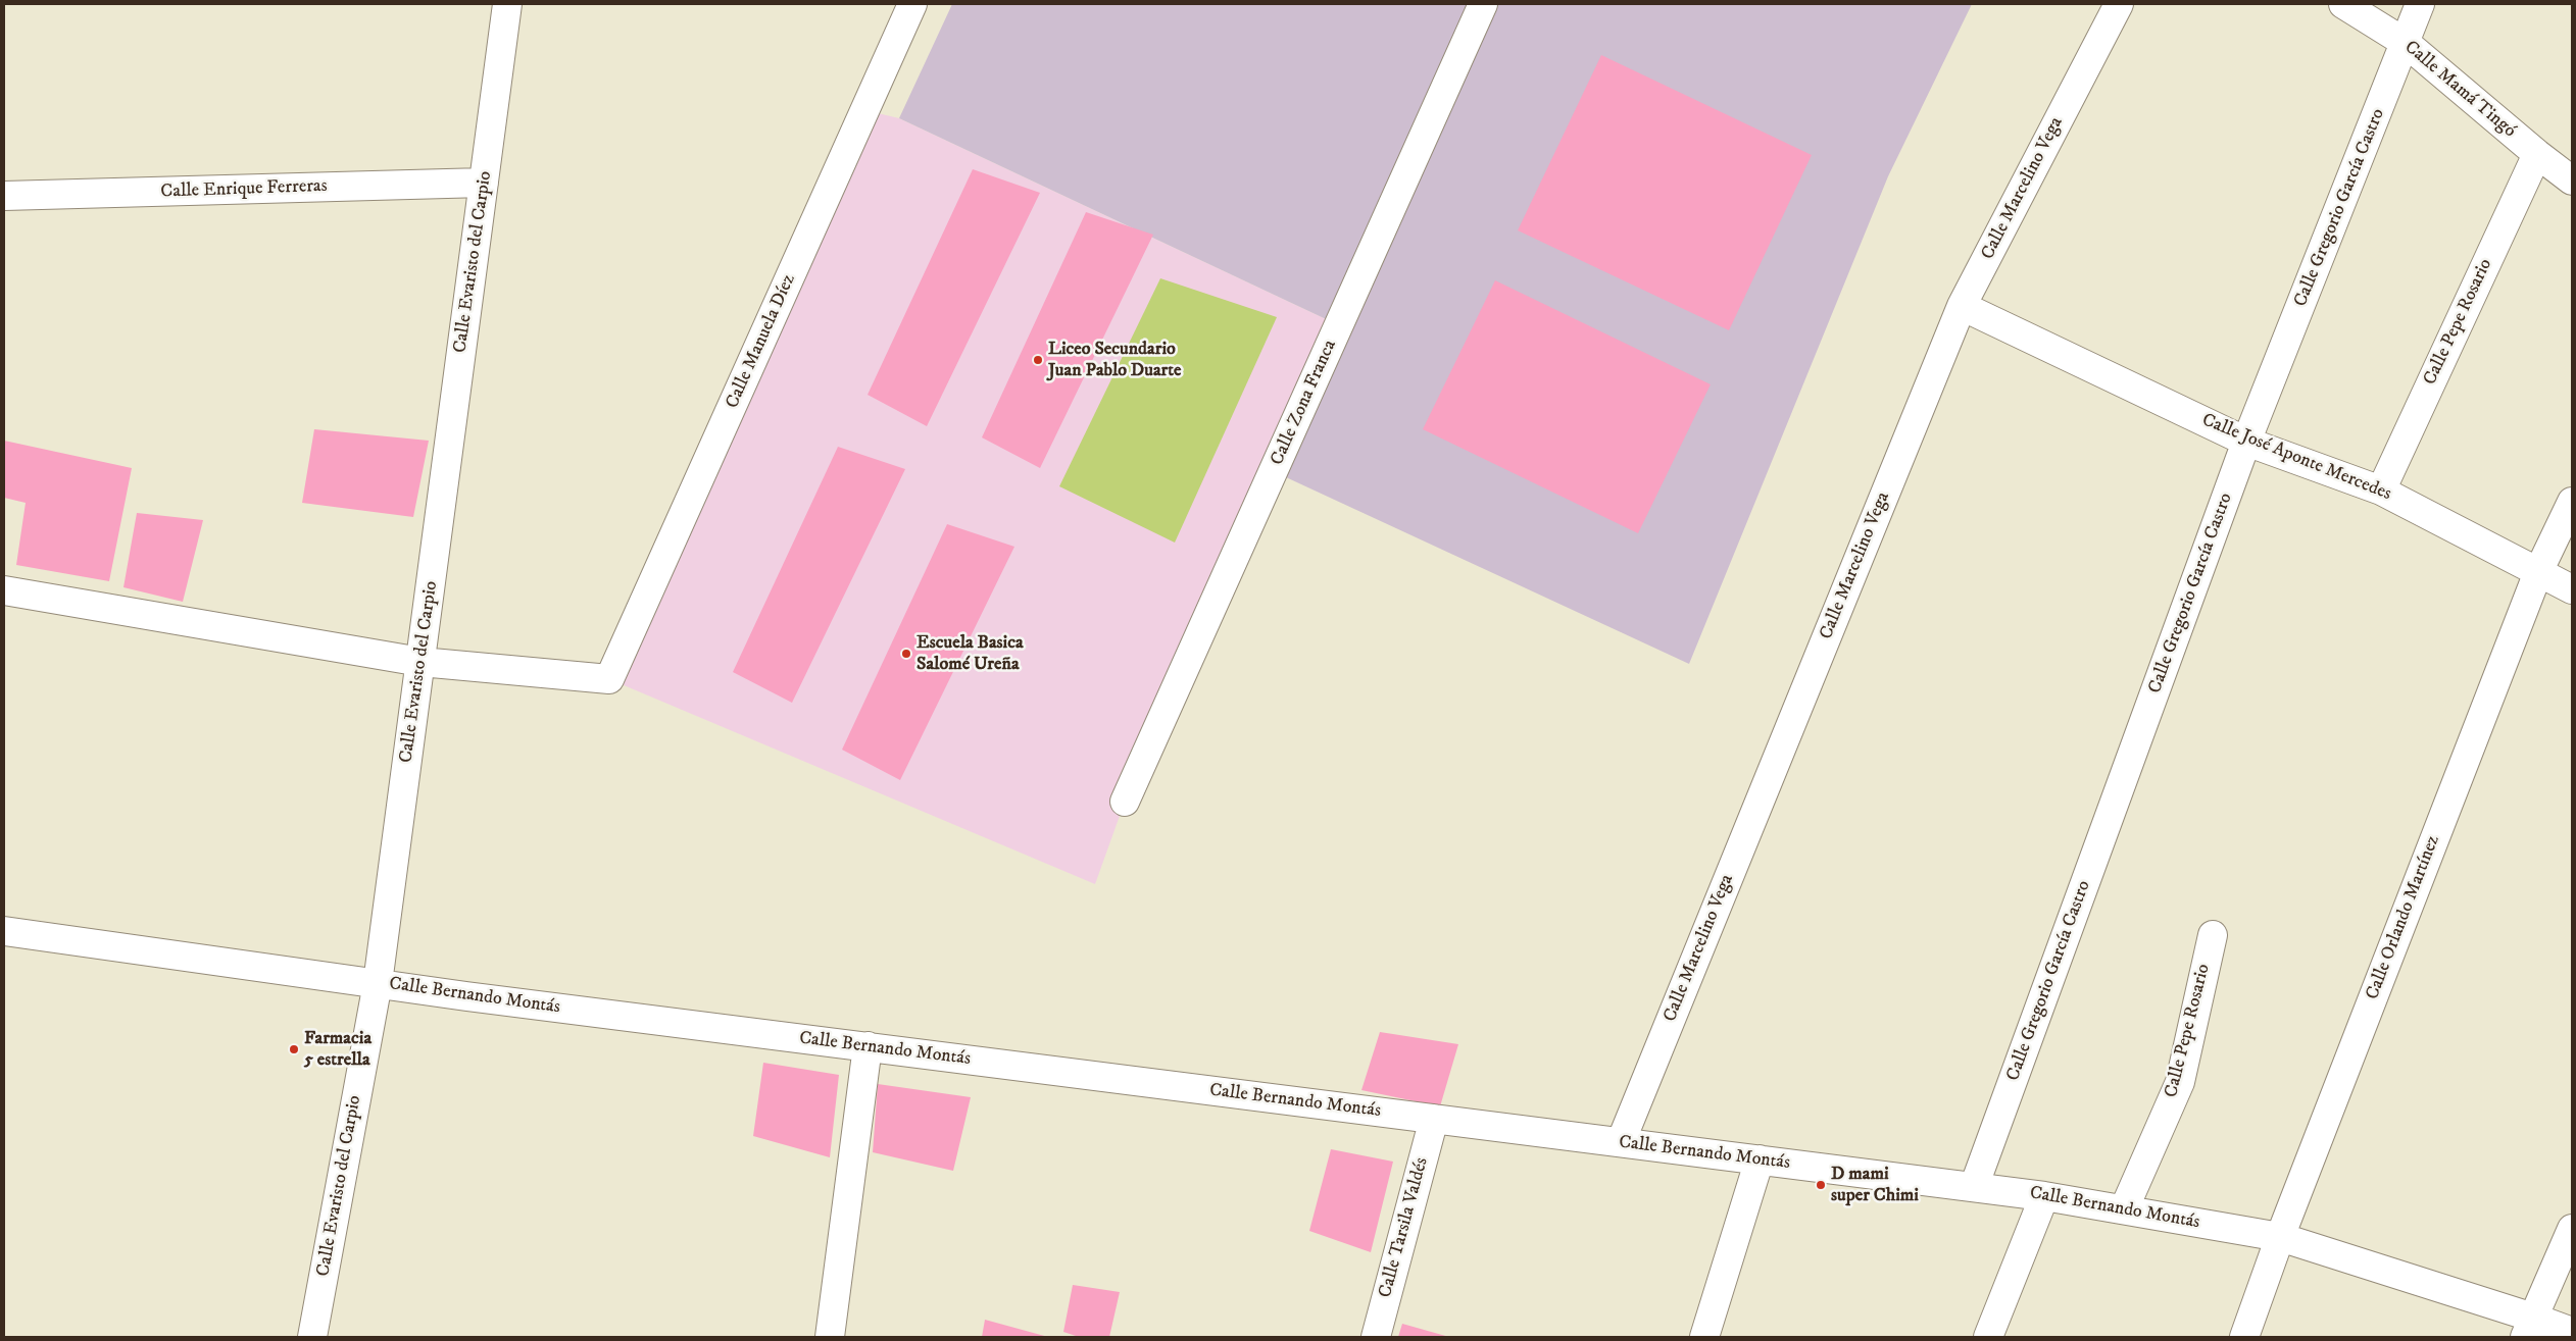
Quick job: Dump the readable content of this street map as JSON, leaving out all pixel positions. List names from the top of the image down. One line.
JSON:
{"streets":{"street":["Calle Mamá Tingó","Calle Marcelino Vega","Calle Enrique Ferreras","Calle Gregorio García Castro","Calle Evaristo del Carpio","Calle Pepe Rosario","Calle Manuela Díez","Calle Zona Franca","Calle José Aponte Mercedes","Calle Orlando Martínez","Calle Bernando Montás","Calle Tarsila Valdés"]},"crossings":[["Calle Mamá Tingó","Calle Gregorio García Castro"],["Calle Mamá Tingó","Calle Pepe Rosario"],["Calle Marcelino Vega","Calle José Aponte Mercedes"],["Calle Marcelino Vega","Calle Bernando Montás"],["Calle Enrique Ferreras","Calle Evaristo del Carpio"],["Calle Gregorio García Castro","Calle José Aponte Mercedes"],["Calle Gregorio García Castro","Calle Bernando Montás"],["Calle Evaristo del Carpio","Calle Manuela Díez"],["Calle Evaristo del Carpio","Calle Bernando Montás"],["Calle Pepe Rosario","Calle José Aponte Mercedes"],["Calle Pepe Rosario","Calle Bernando Montás"],["Calle José Aponte Mercedes","Calle Orlando Martínez"],["Calle Orlando Martínez","Calle Bernando Montás"],["Calle Bernando Montás","Calle Tarsila Valdés"]],"places":["Liceo Secundario Juan Pablo Duarte","Escuela Basica Salomé Ureña","Farmacia 5 estrella","D mami super Chimi"]}
